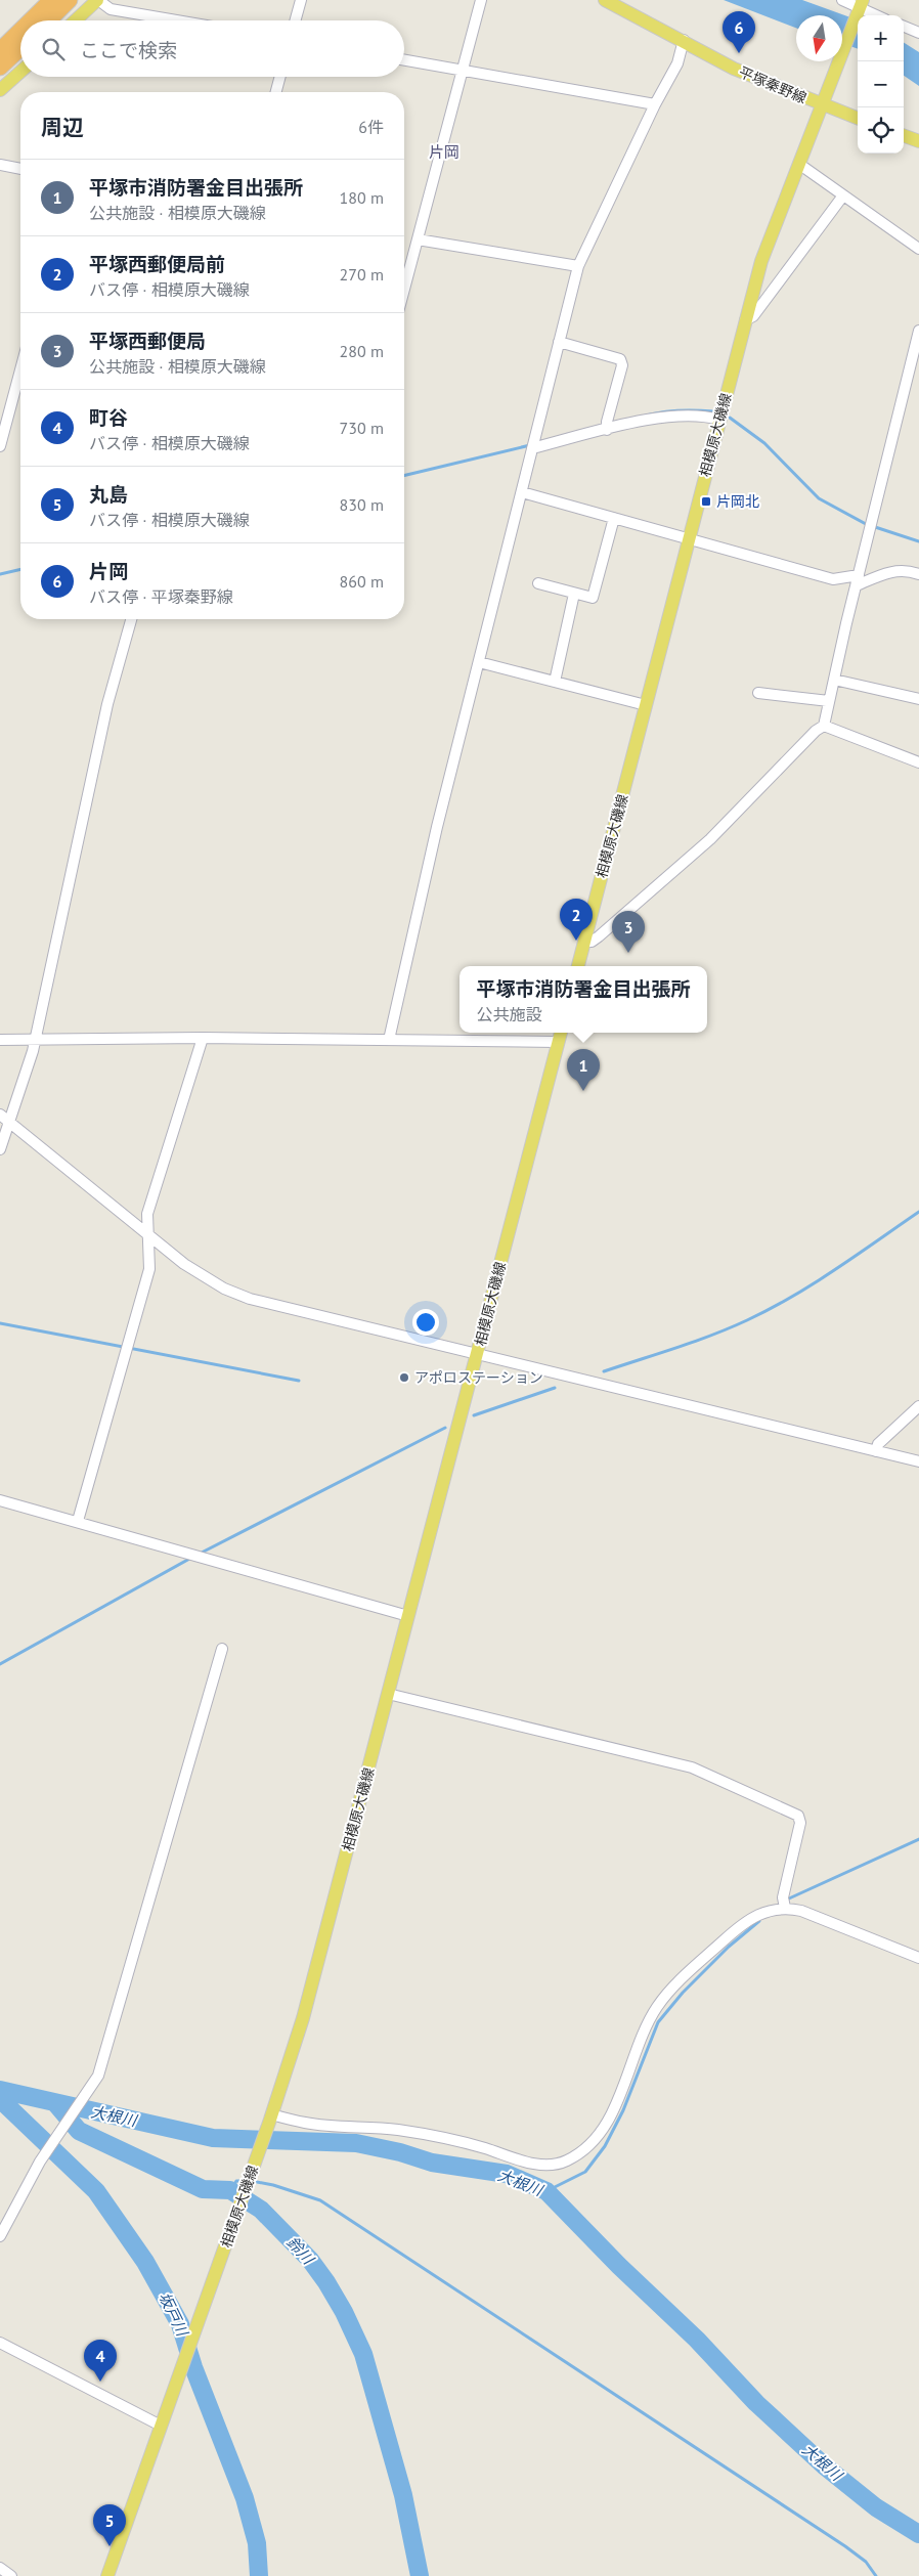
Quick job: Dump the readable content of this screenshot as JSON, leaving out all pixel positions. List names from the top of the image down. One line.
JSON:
{"streets":{"main road":["平塚秦野線","相模原大磯線"]},"crossings":[["平塚秦野線","相模原大磯線"]],"districts":["片岡"],"water":["大根川","鈴川","坂戸川"],"places":{"transit":["片岡北"],"other":["アポロステーション"]},"north":"bottom","page":{"pins":["6","2","3","1","4","5"],"map_buttons":["+","−"],"search":"ここで検索","heading":["周辺","6件"],"list":[{"mark":"1","name":"平塚市消防署金目出張所","note":"公共施設 · 相模原大磯線","value":"180 m"},{"mark":"2","name":"平塚西郵便局前","note":"バス停 · 相模原大磯線","value":"270 m"},{"mark":"3","name":"平塚西郵便局","note":"公共施設 · 相模原大磯線","value":"280 m"},{"mark":"4","name":"町谷","note":"バス停 · 相模原大磯線","value":"730 m"},{"mark":"5","name":"丸島","note":"バス停 · 相模原大磯線","value":"830 m"},{"mark":"6","name":"片岡","note":"バス停 · 平塚秦野線","value":"860 m"}],"popup":["平塚市消防署金目出張所","公共施設"]}}
